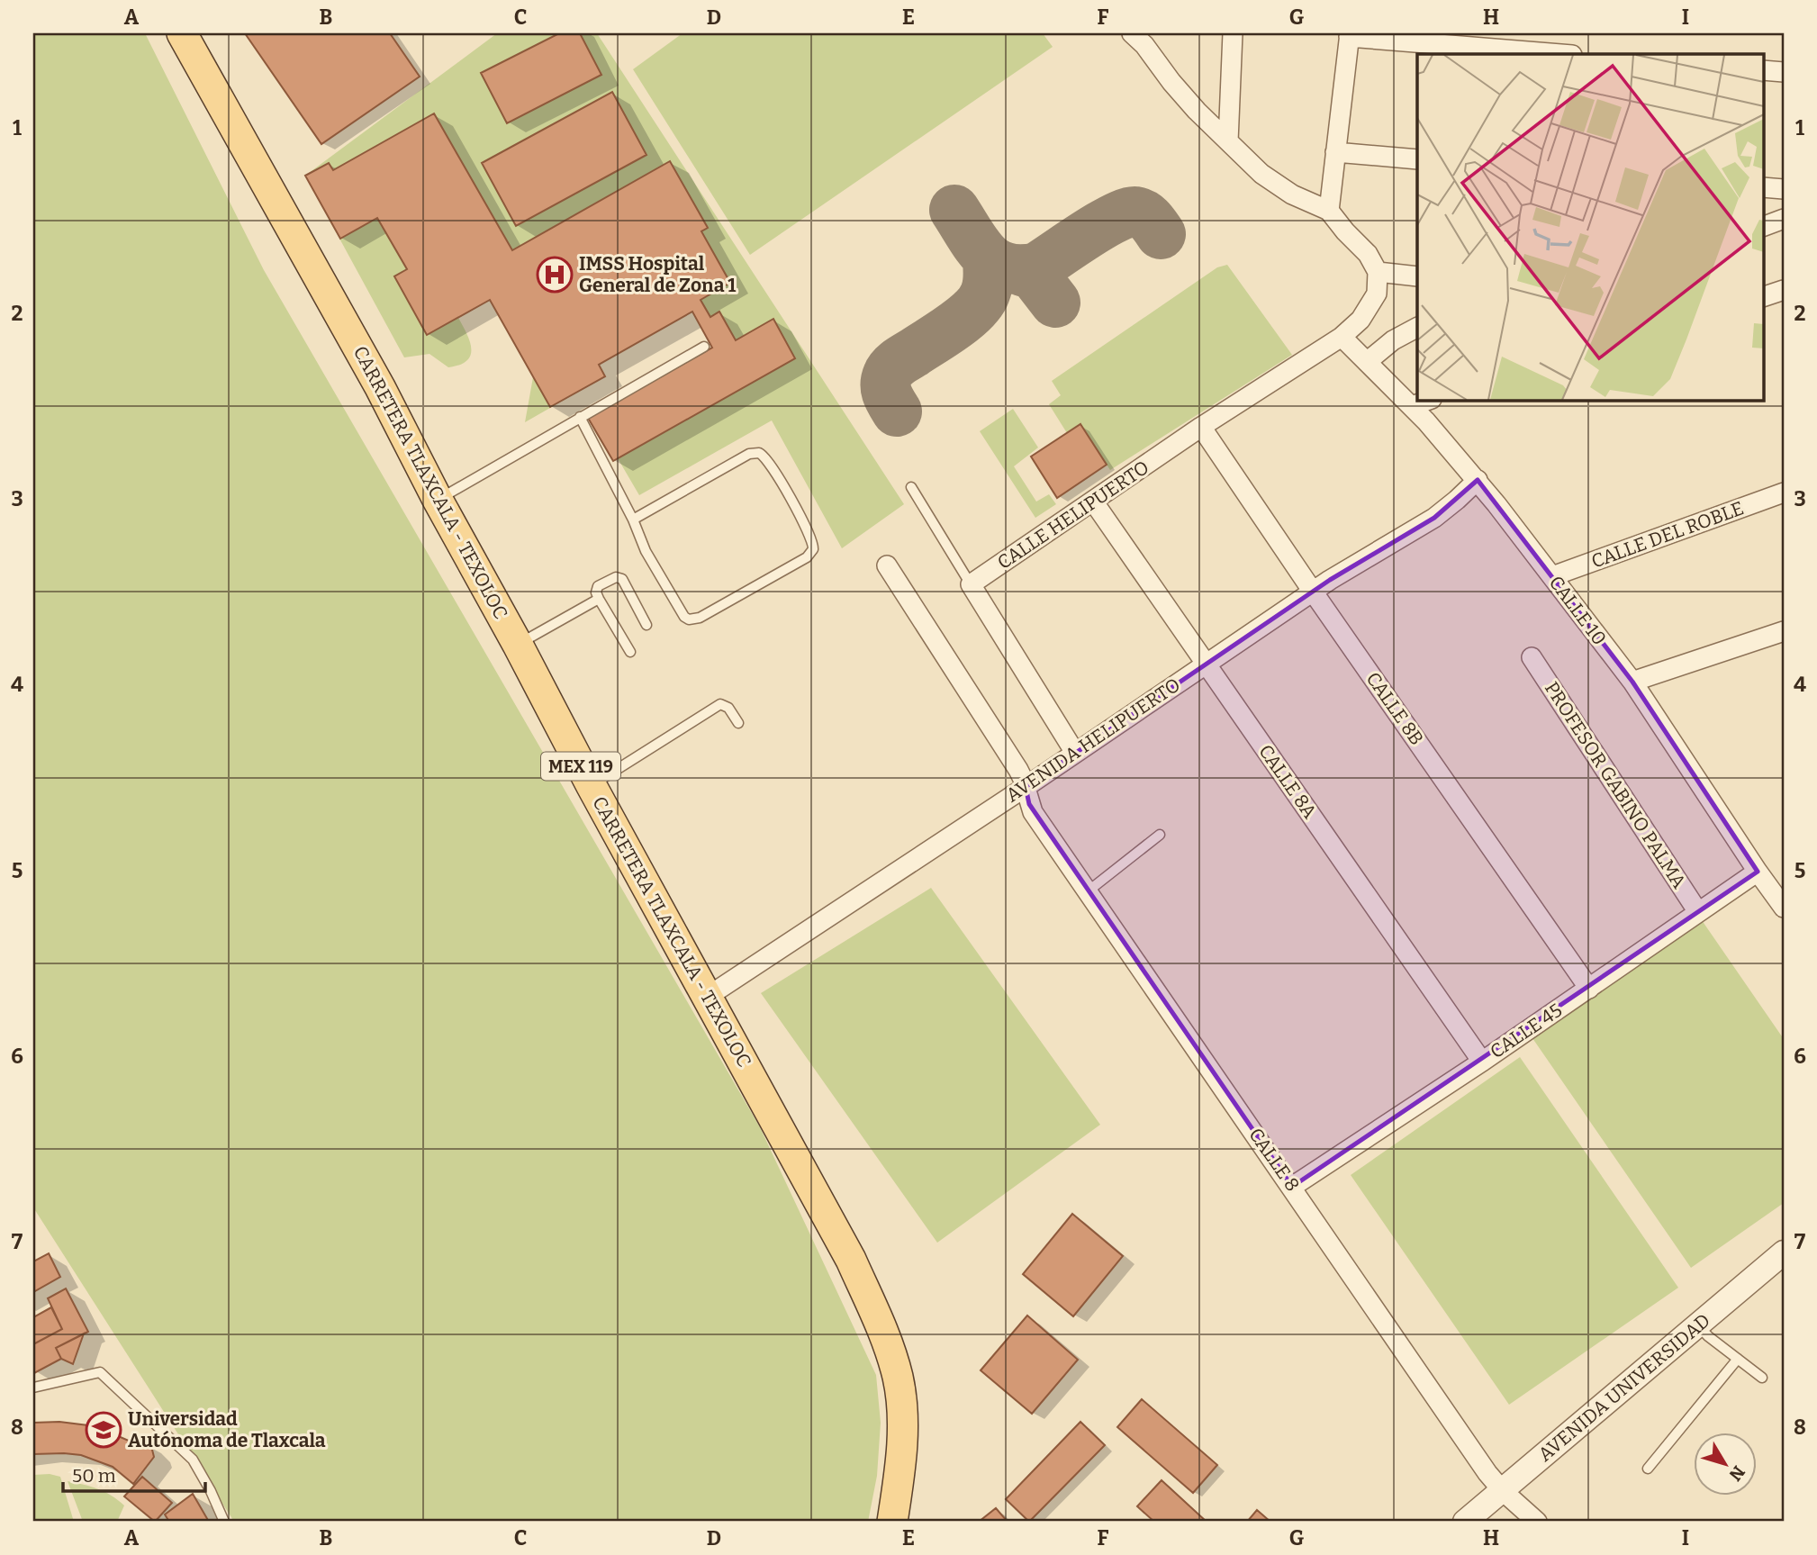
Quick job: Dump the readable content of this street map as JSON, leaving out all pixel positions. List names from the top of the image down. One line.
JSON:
{"streets":{"main road":["CARRETERA TLAXCALA - TEXOLOC","MEX 119"],"street":["CALLE HELIPUERTO","CALLE DEL ROBLE","CALLE 10","CALLE 8B","AVENIDA HELIPUERTO","CALLE 8A","PROFESOR GABINO PALMA","CALLE 45","CALLE 8","AVENIDA UNIVERSIDAD"]},"crossings":[["CARRETERA TLAXCALA - TEXOLOC","AVENIDA HELIPUERTO"],["CALLE HELIPUERTO","CALLE 10"],["CALLE HELIPUERTO","CALLE 8B"],["CALLE HELIPUERTO","CALLE 8A"],["CALLE DEL ROBLE","CALLE 10"],["CALLE 10","AVENIDA HELIPUERTO"],["CALLE 10","CALLE 45"],["CALLE 8B","AVENIDA HELIPUERTO"],["CALLE 8B","CALLE 45"],["AVENIDA HELIPUERTO","CALLE 8A"],["AVENIDA HELIPUERTO","CALLE 8"],["CALLE 8A","CALLE 45"],["PROFESOR GABINO PALMA","CALLE 45"],["CALLE 45","CALLE 8"],["CALLE 8","AVENIDA UNIVERSIDAD"]],"places":{"hospital":["IMSS Hospital General de Zona 1"],"school or university":["Universidad Autónoma de Tlaxcala"]},"scale_bar":"50 m","north":"bottom right","grid":{"columns":["A","B","C","D","E","F","G","H","I"],"rows":["1","2","3","4","5","6","7","8"]}}
